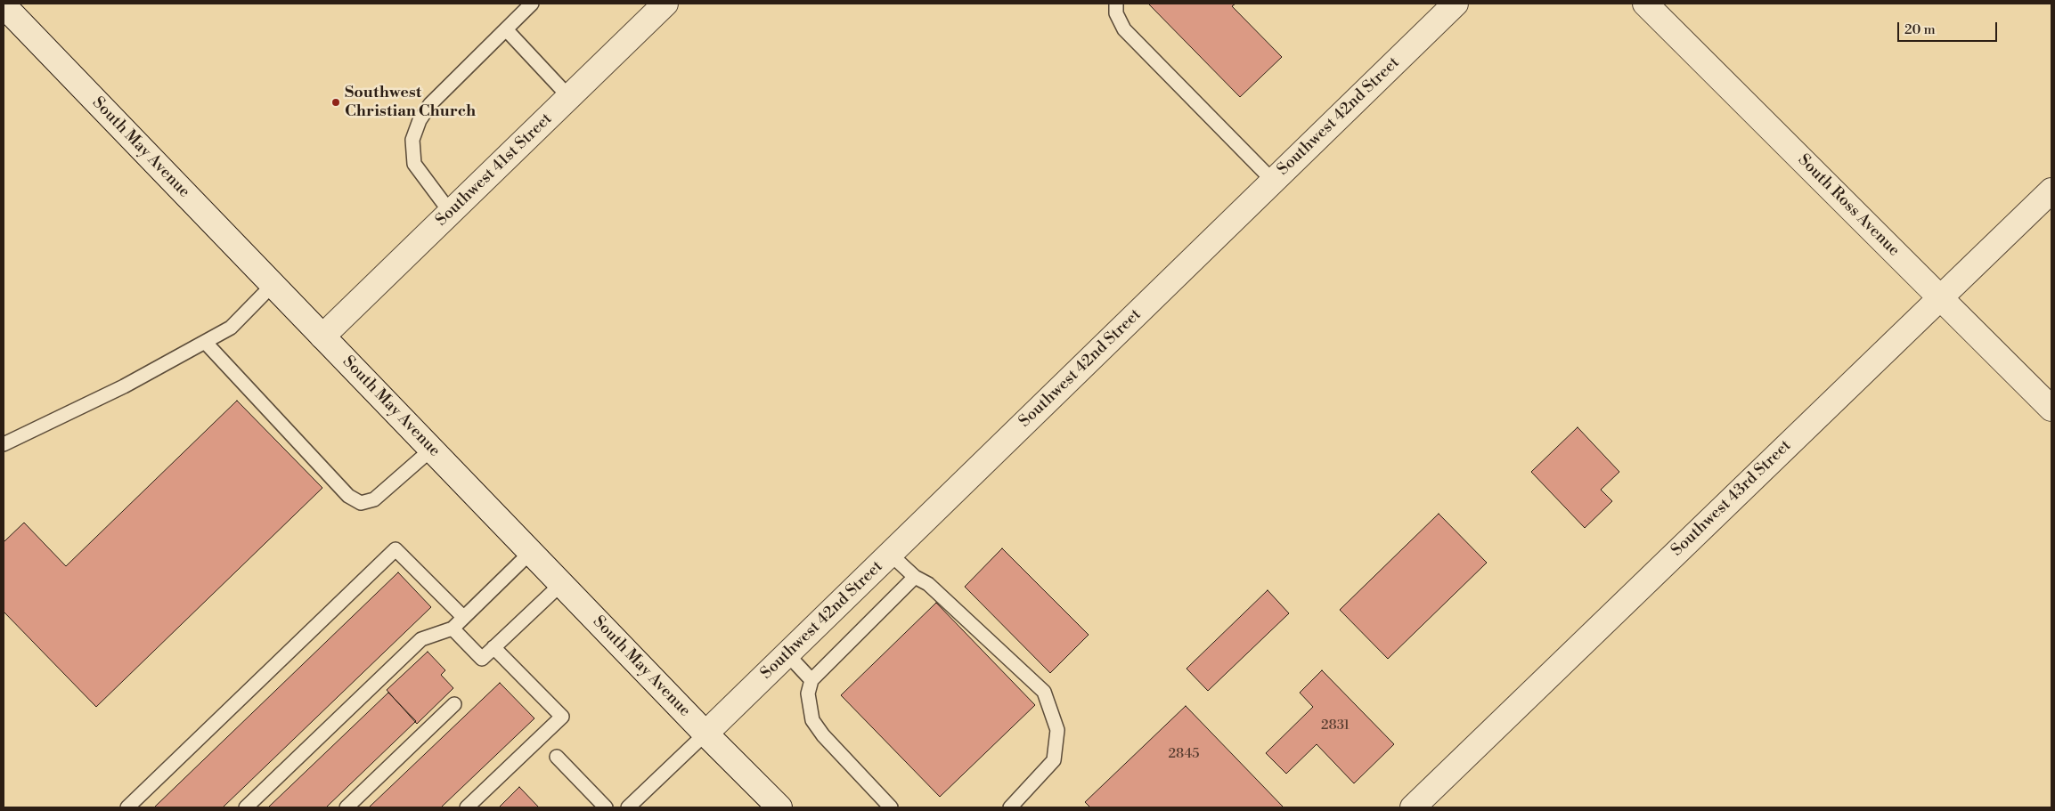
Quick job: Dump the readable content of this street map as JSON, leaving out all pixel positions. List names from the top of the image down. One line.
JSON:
{"streets":{"street":["Southwest 42nd Street","South May Avenue","Southwest 41st Street","South Ross Avenue","Southwest 43rd Street"]},"crossings":[["Southwest 42nd Street","South May Avenue"],["South May Avenue","Southwest 41st Street"],["South Ross Avenue","Southwest 43rd Street"]],"places":["Southwest Christian Church"],"house_numbers":["2831","2845"],"scale_bar":"20 m"}
